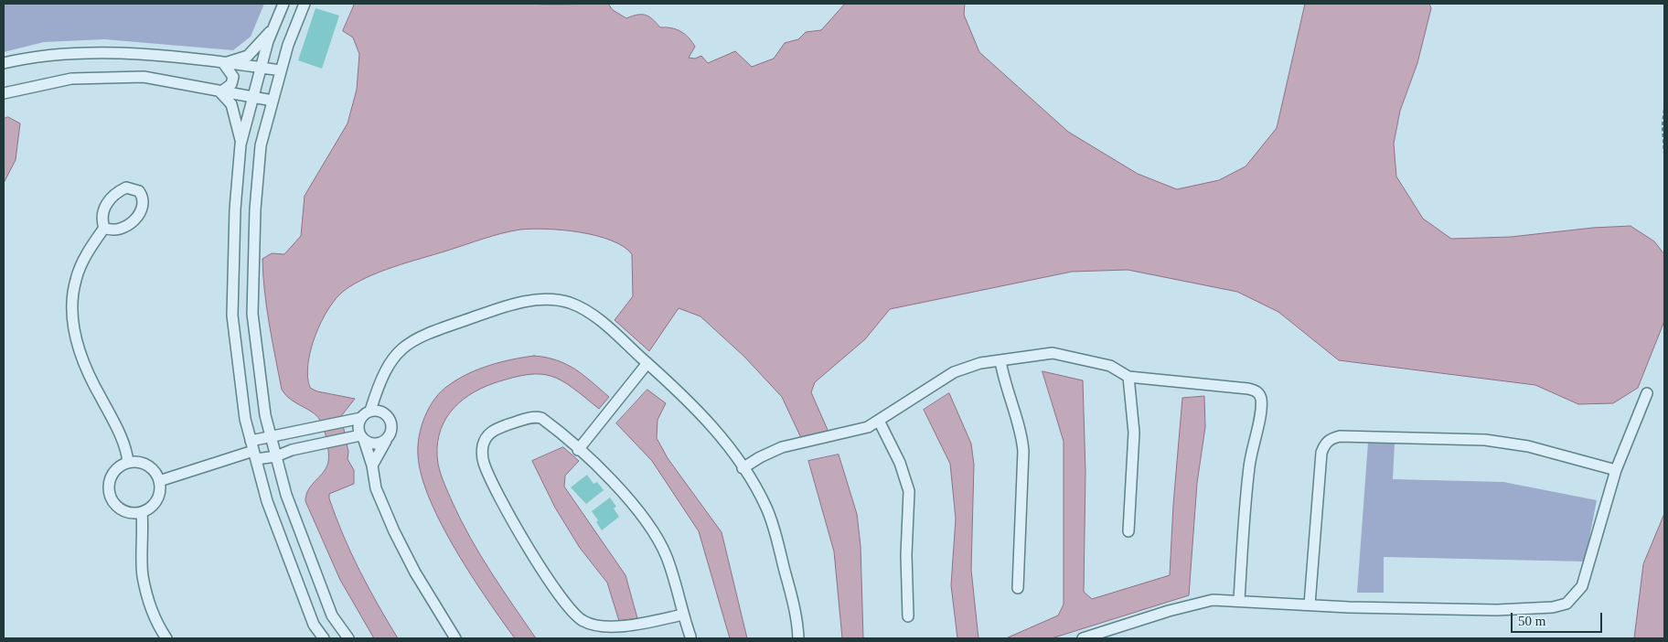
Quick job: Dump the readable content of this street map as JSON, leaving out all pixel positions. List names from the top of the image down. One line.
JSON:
{"scale_bar":"50 m"}
